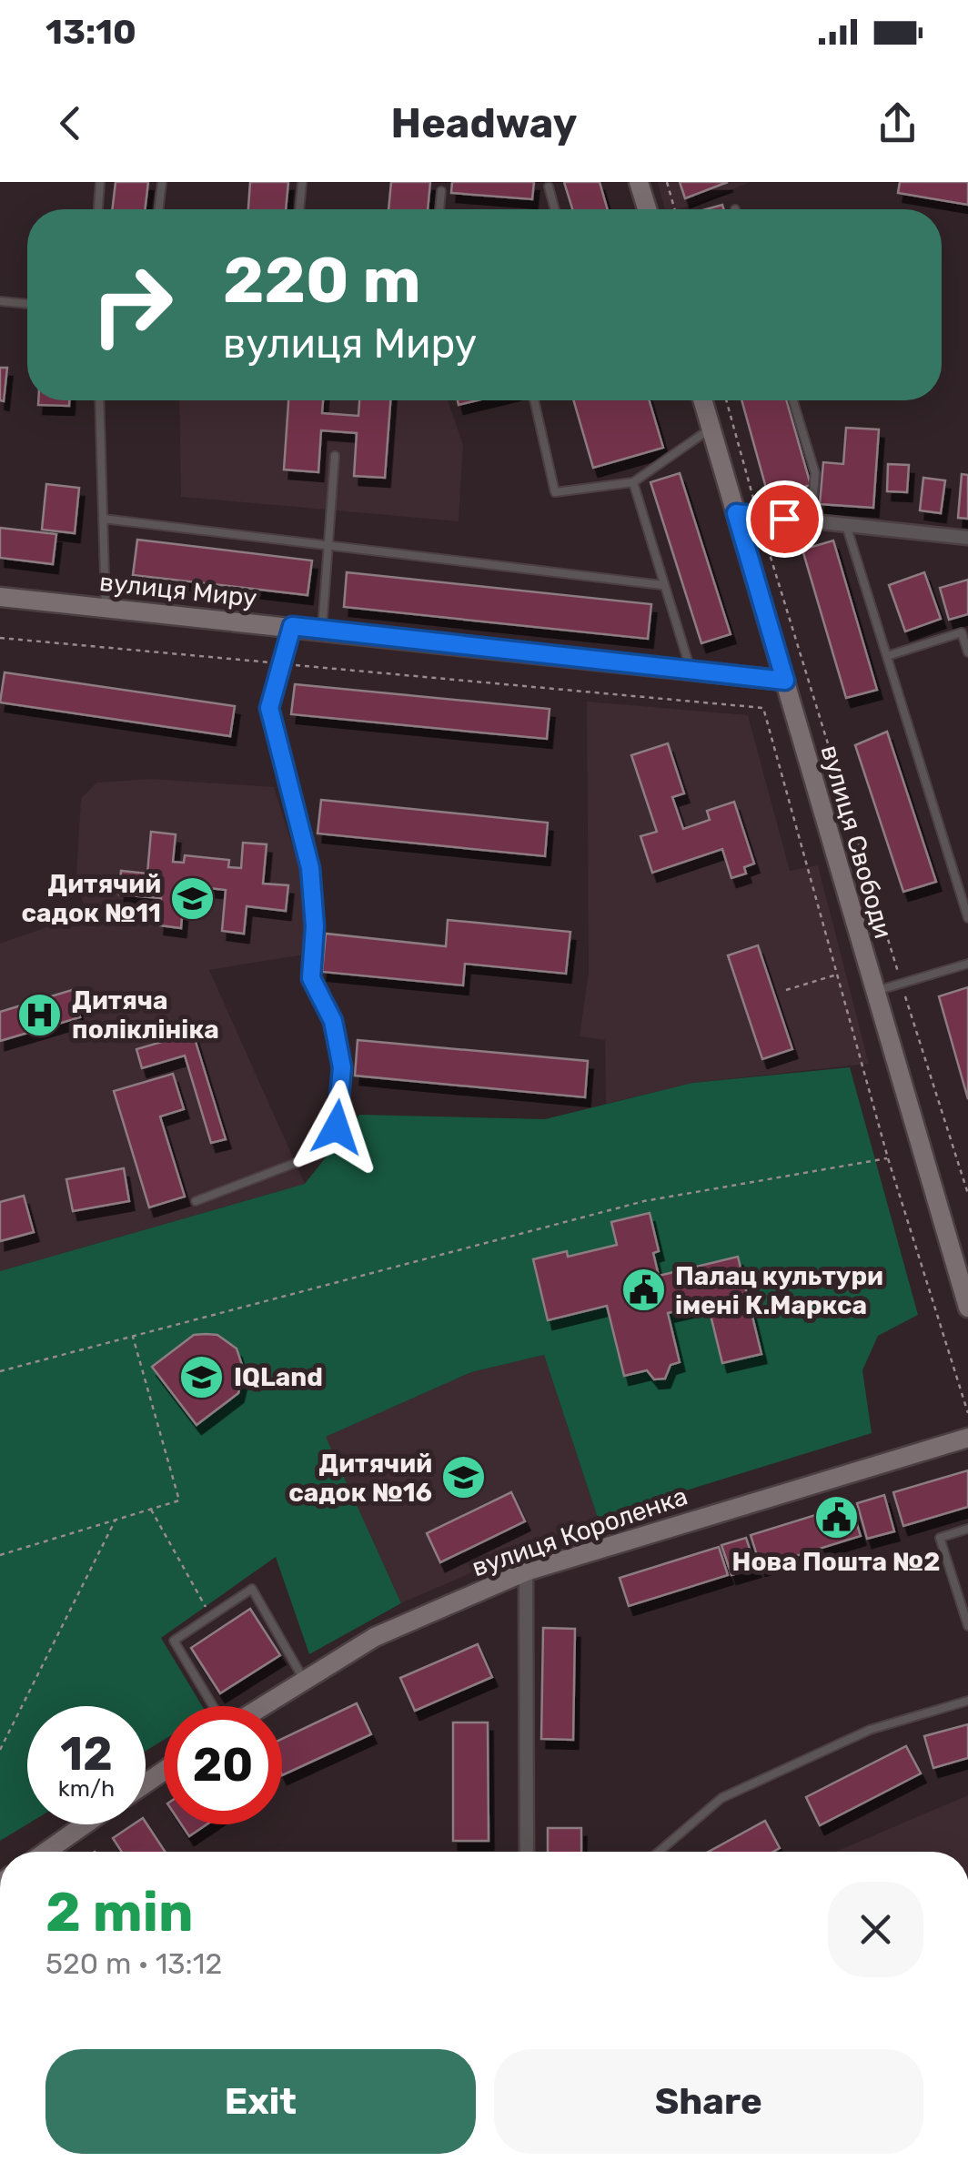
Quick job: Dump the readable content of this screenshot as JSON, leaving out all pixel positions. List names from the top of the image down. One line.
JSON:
{"streets":{"main road":["вулиця Миру","вулиця Свободи","вулиця Короленка"]},"crossings":[["вулиця Миру","вулиця Свободи"]],"places":{"school or university":["Дитячий садок №11","IQLand","Дитячий садок №16"],"hospital":["Дитяча поліклініка"],"public building":["Палац культури імені К.Маркса","Нова Пошта №2"]},"page":{"status":"13:10","header":"Headway","turn":["220 m","вулиця Миру"],"speed":"12 km/h","limit":"20","heading":["2 min","520 m · 13:12"],"buttons":["Exit","Share"]}}
